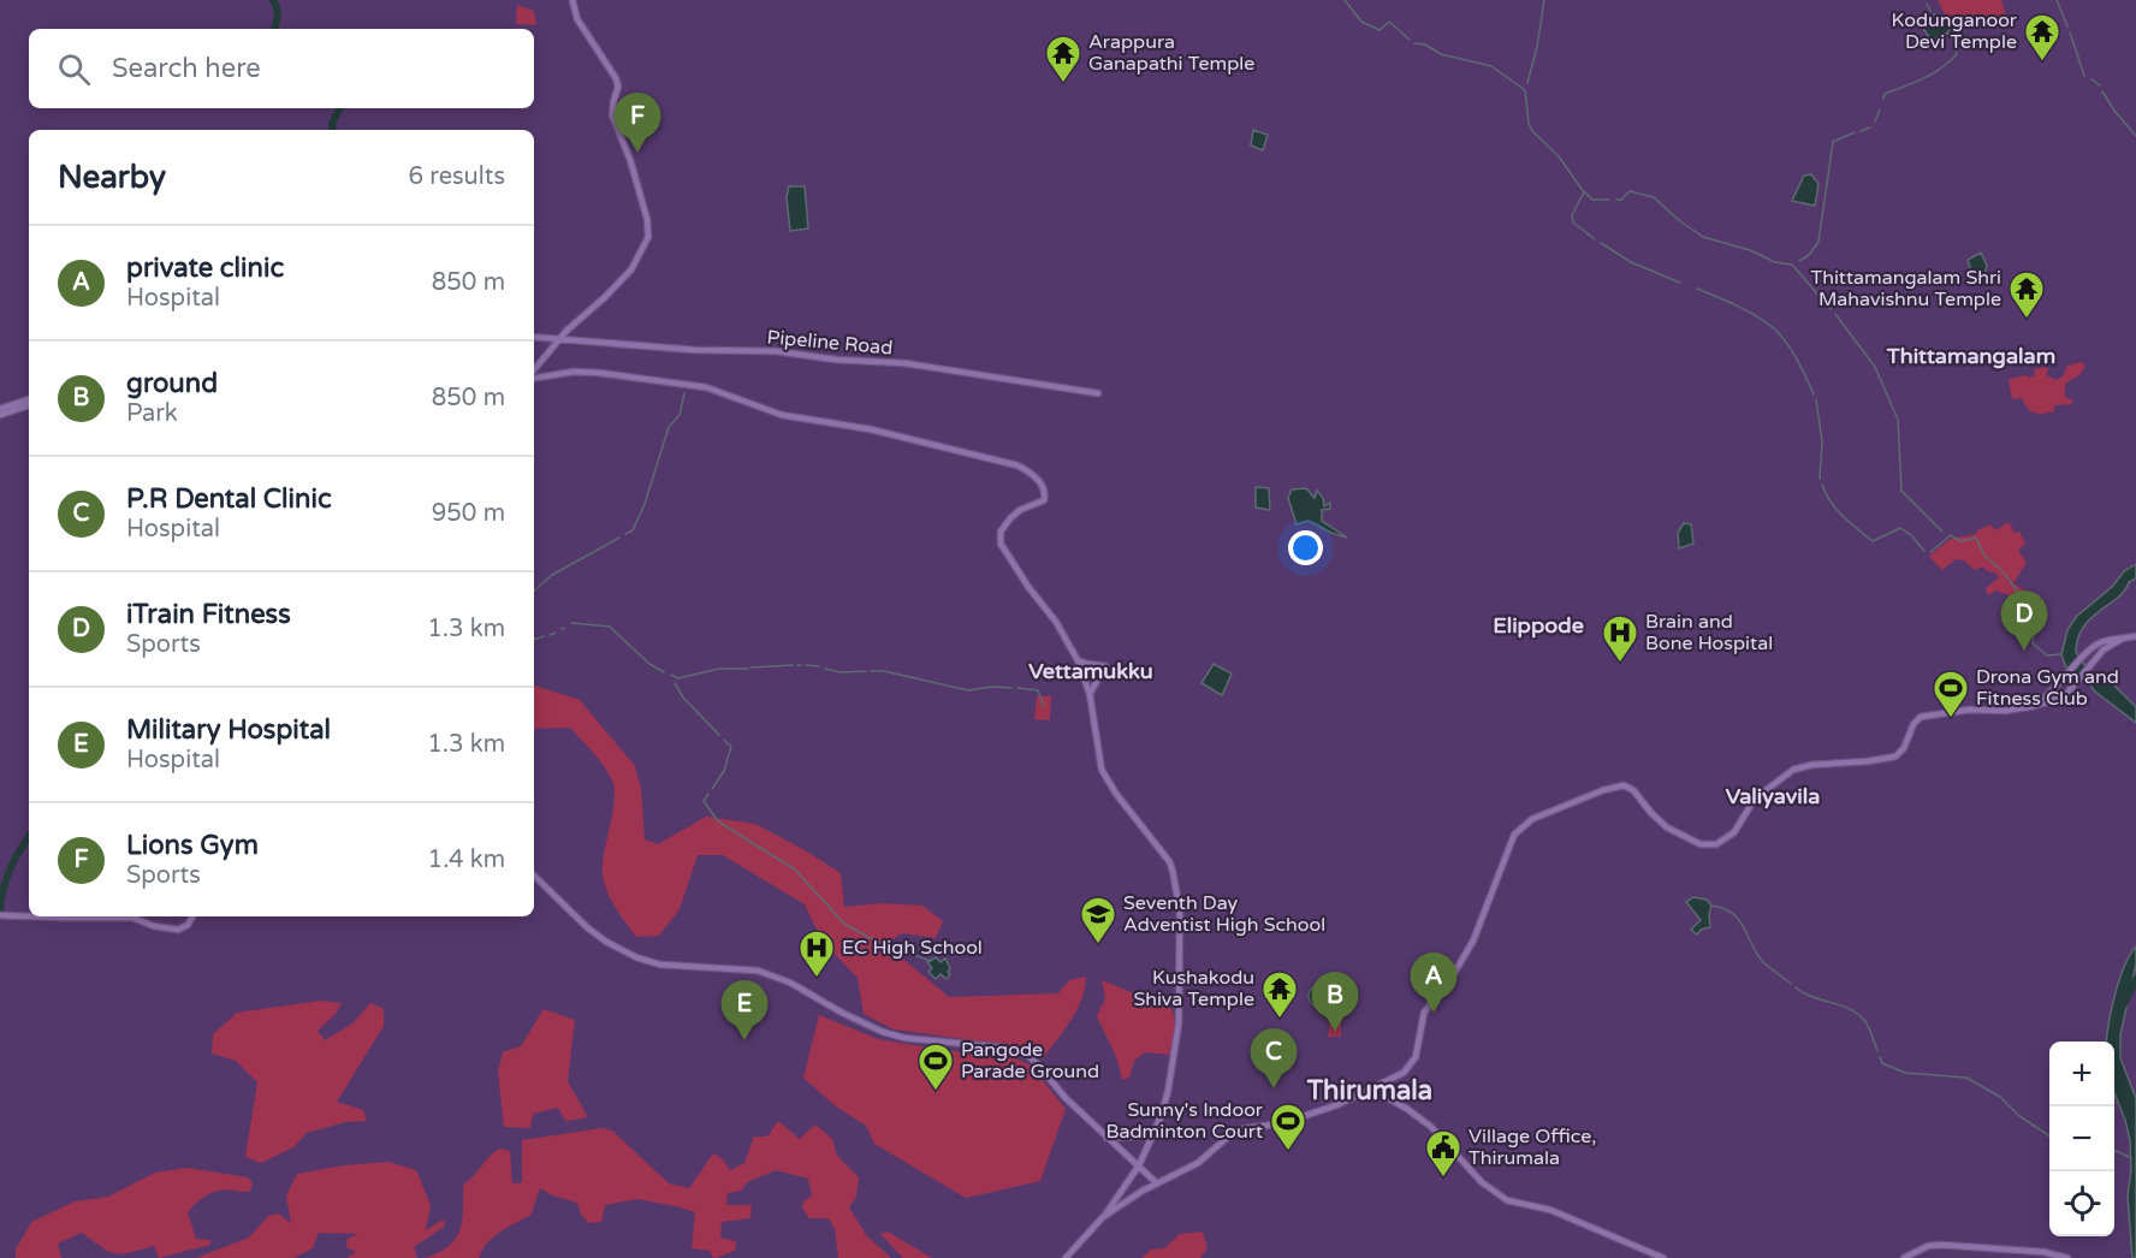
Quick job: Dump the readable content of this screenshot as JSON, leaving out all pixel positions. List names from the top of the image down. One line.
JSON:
{"streets":{"main road":["Pipeline Road"]},"districts":["Thittamangalam","Elippode","Vettamukku","Valiyavila","Thirumala"],"places":{"temple":["Kodunganoor Devi Temple","Arappura Ganapathi Temple","Thittamangalam Shri Mahavishnu Temple","Kushakodu Shiva Temple"],"hospital":["Brain and Bone Hospital","EC High School"],"sports":["Drona Gym and Fitness Club","Pangode Parade Ground","Sunny's Indoor Badminton Court"],"school or university":["Seventh Day Adventist High School"],"public building":["Village Office, Thirumala"]},"page":{"search":"Search here","pins":["F","D","A","B","E","C"],"heading":["Nearby","6 results"],"list":[{"mark":"A","name":"private clinic","note":"Hospital","value":"850 m"},{"mark":"B","name":"ground","note":"Park","value":"850 m"},{"mark":"C","name":"P.R Dental Clinic","note":"Hospital","value":"950 m"},{"mark":"D","name":"iTrain Fitness","note":"Sports","value":"1.3 km"},{"mark":"E","name":"Military Hospital","note":"Hospital","value":"1.3 km"},{"mark":"F","name":"Lions Gym","note":"Sports","value":"1.4 km"}],"map_buttons":["+","−"]}}
